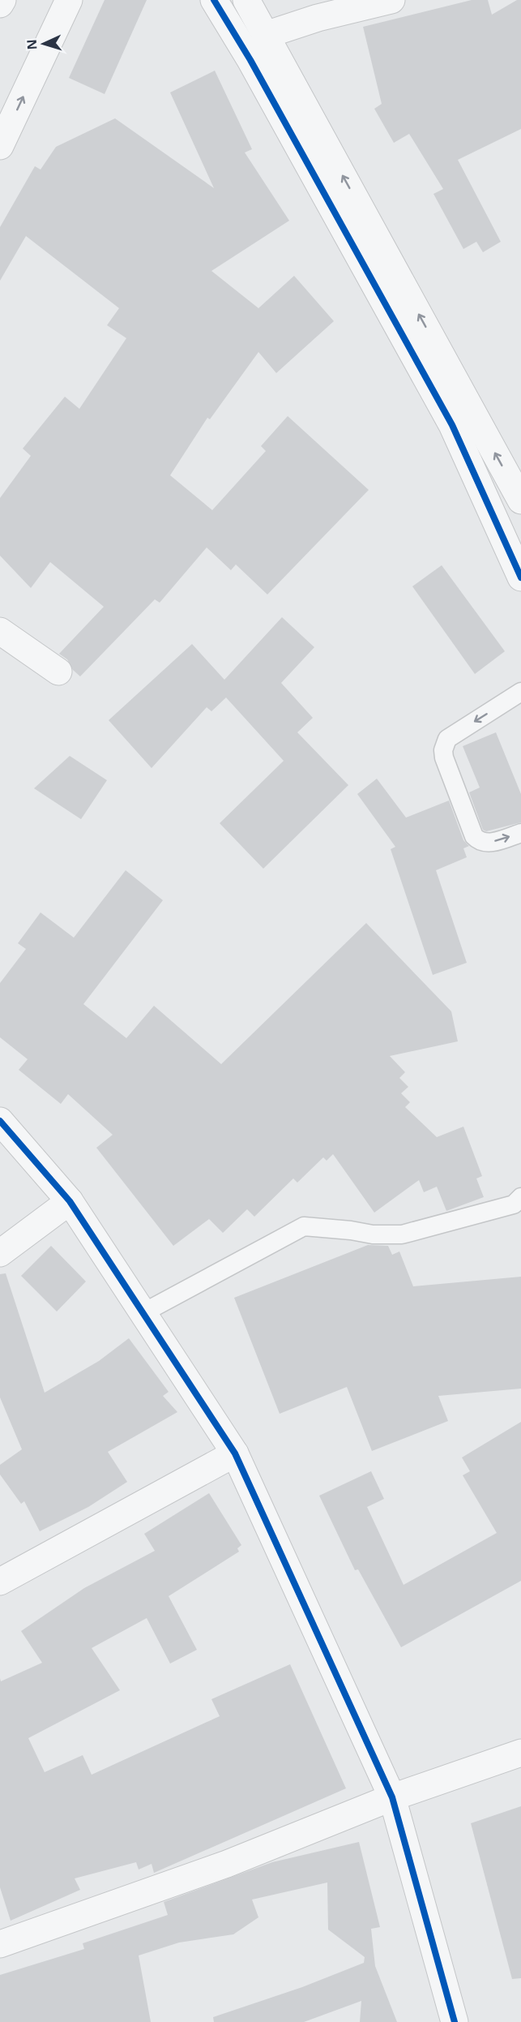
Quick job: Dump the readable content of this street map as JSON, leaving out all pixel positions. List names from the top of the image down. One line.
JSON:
{"north":"left"}
